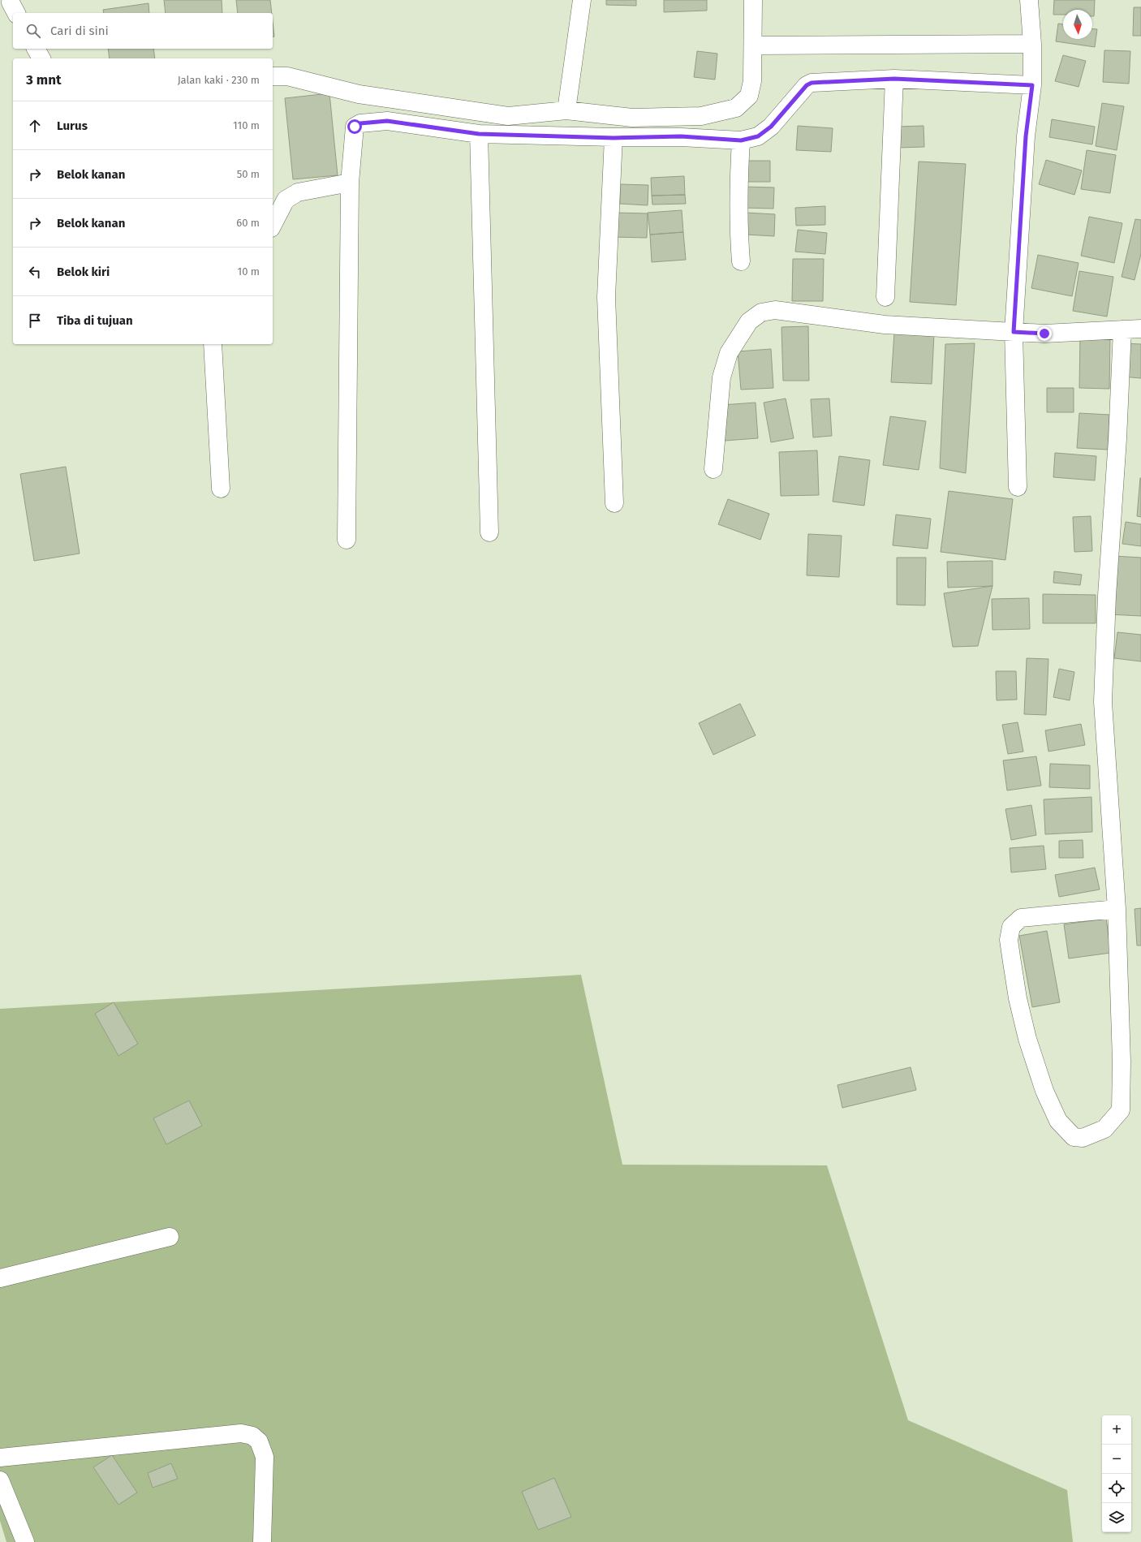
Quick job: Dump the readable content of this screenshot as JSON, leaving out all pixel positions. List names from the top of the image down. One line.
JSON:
{"north":"bottom","page":{"search":"Cari di sini","heading":["3 mnt","Jalan kaki · 230 m"],"list":[["Lurus","110 m"],["Belok kanan","50 m"],["Belok kanan","60 m"],["Belok kiri","10 m"],"Tiba di tujuan"],"map_buttons":["+","−"]}}
